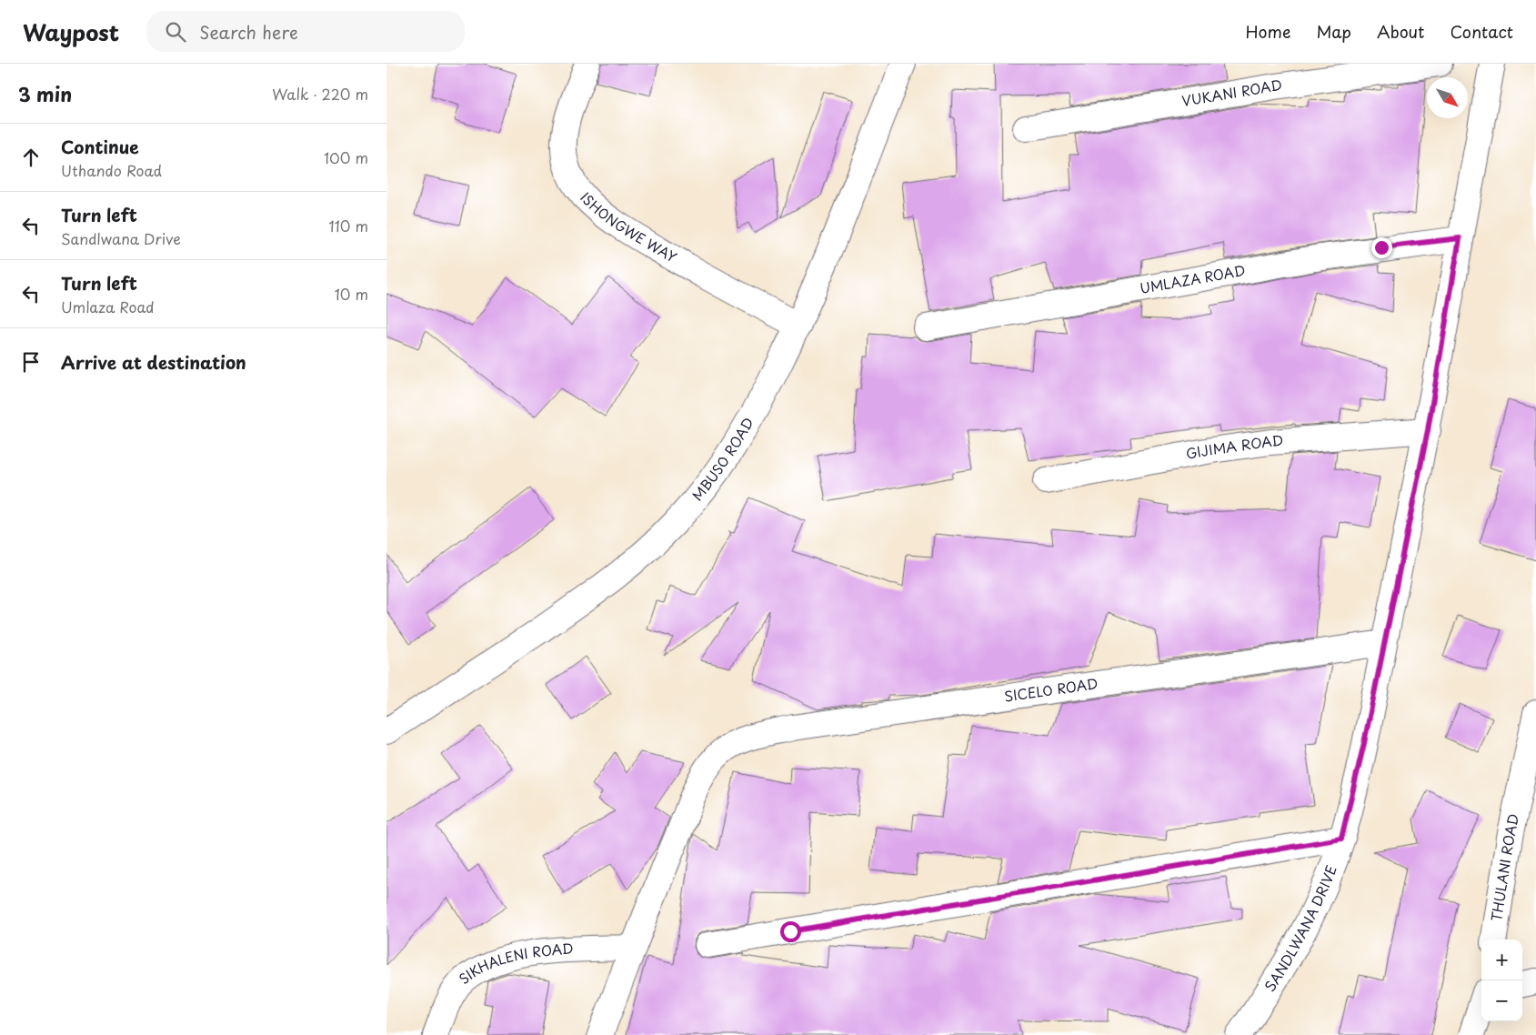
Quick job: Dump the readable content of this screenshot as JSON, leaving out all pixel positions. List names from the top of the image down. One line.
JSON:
{"streets":{"street":["VUKANI ROAD","ISHONGWE WAY","UMLAZA ROAD","GIJIMA ROAD","MBUSO ROAD","SICELO ROAD","THULANI ROAD","SANDLWANA DRIVE","SIKHALENI ROAD"]},"crossings":[["ISHONGWE WAY","MBUSO ROAD"],["UMLAZA ROAD","SANDLWANA DRIVE"],["GIJIMA ROAD","SANDLWANA DRIVE"],["SICELO ROAD","SANDLWANA DRIVE"],["SICELO ROAD","SIKHALENI ROAD"]],"north":"bottom right","page":{"header":"Waypost","search":"Search here","nav":["Home","Map","About","Contact"],"heading":["3 min","Walk · 220 m"],"list":[["Continue","Uthando Road","100 m"],["Turn left","Sandlwana Drive","110 m"],["Turn left","Umlaza Road","10 m"],"Arrive at destination"],"map_buttons":["+","−"]}}
